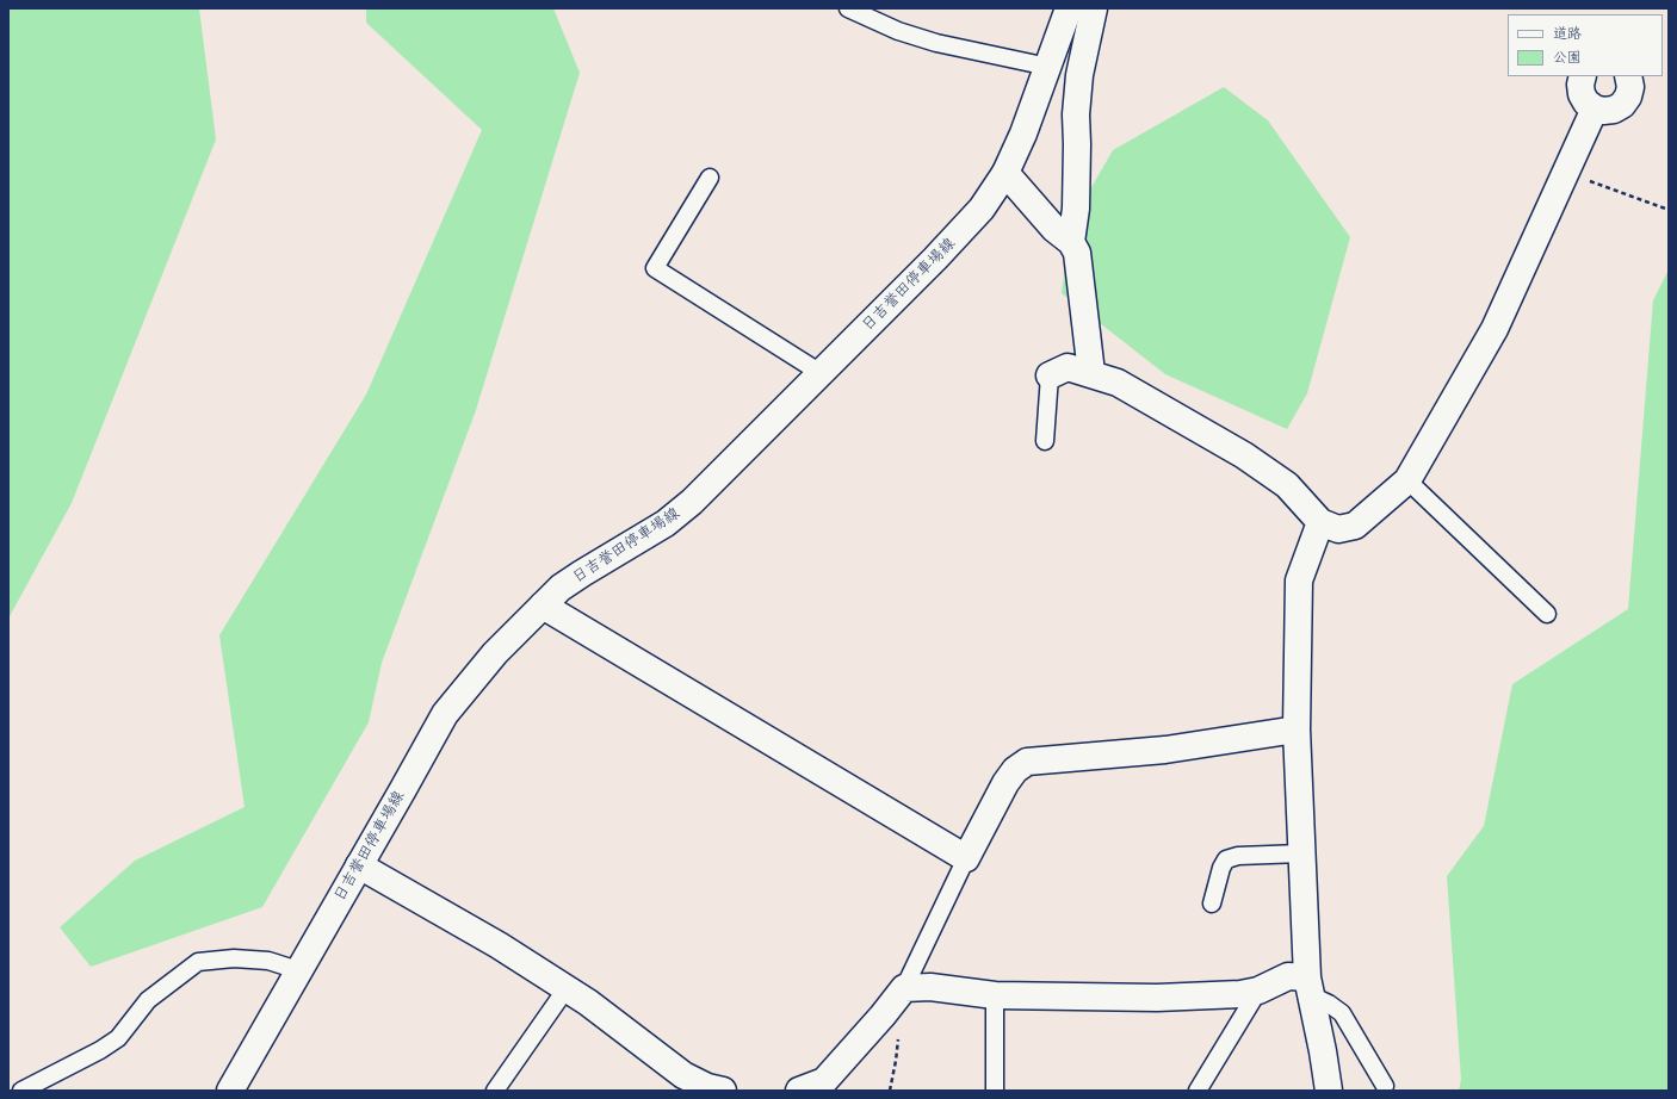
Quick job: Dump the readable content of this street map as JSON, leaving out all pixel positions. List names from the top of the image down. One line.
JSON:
{"streets":{"street":["日吉誉田停車場線"]},"legend":["道路","公園"]}
